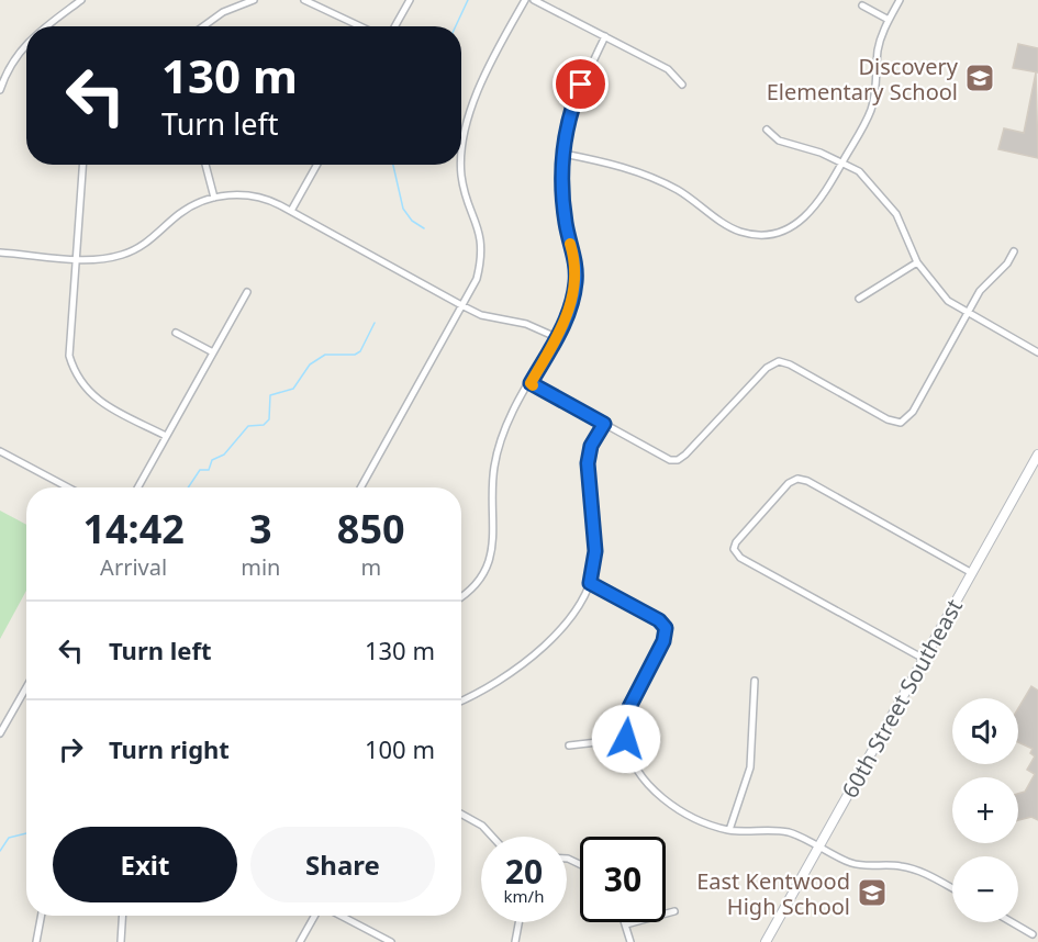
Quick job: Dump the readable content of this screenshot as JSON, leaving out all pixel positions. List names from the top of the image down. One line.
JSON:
{"streets":{"main road":["60th Street Southeast"]},"places":{"school or university":["Discovery Elementary School","East Kentwood High School"]},"page":{"turn":["130 m","Turn left"],"eta":["14:42","Arrival","3","min","850","m"],"list":[{"name":"Turn left","value":"130 m"},{"name":"Turn right","value":"100 m"}],"map_buttons":["+","−"],"buttons":["Exit","Share"],"speed":"20 km/h","limit":"30"}}
